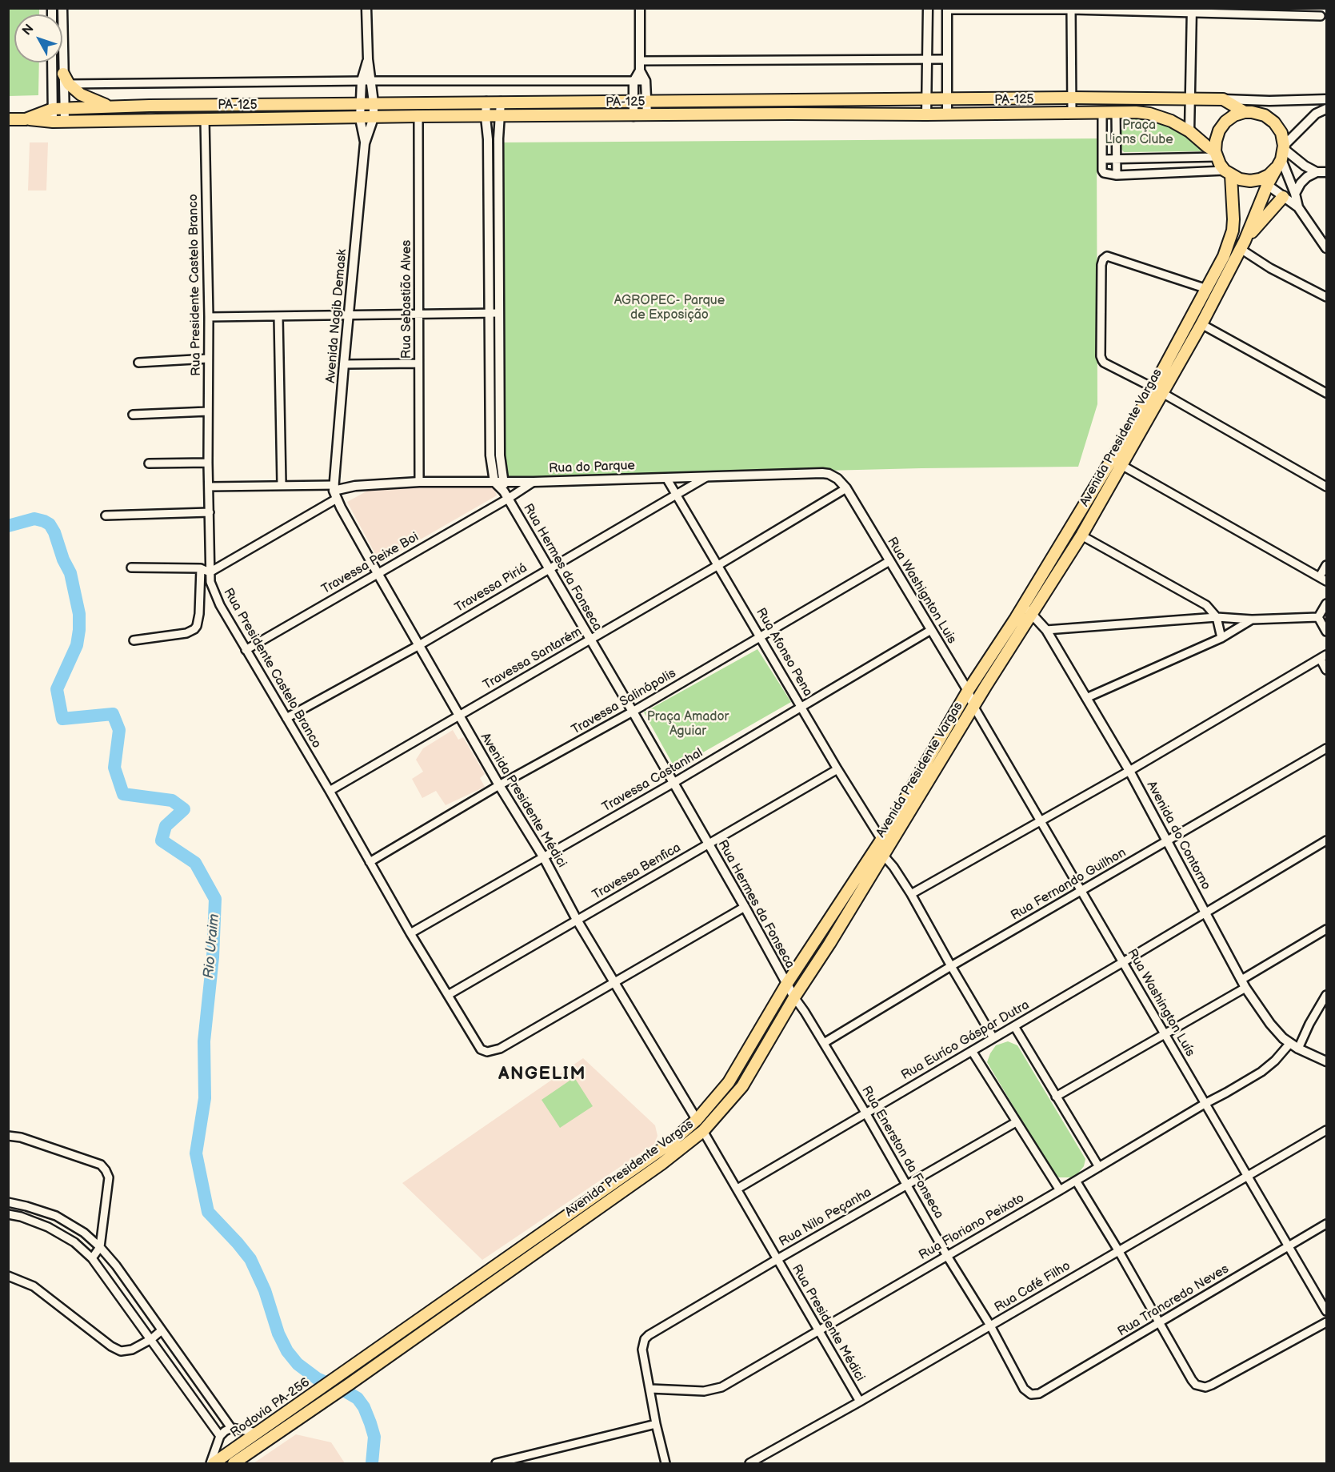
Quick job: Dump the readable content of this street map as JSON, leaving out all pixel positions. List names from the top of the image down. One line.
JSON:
{"streets":{"main road":["PA-125","Avenida Presidente Vargas","Rodovia PA-256"],"street":["Rua Presidente Castelo Branco","Rua Sebastião Alves","Avenida Nagib Demask","Rua do Parque","Travessa Peixe Boi","Rua Hermes da Fonseca","Travessa Piriá","Rua Washignton Luis","Rua Afonso Pena","Travessa Santarém","Travessa Salinópolis","Travessa Castanhal","Avenida Presidente Médici","Avenida do Contorno","Travessa Benfica","Rua Fernando Guilhon","Rua Washington Luís","Rua Euríco Gáspar Dutra","Rua Enerston da Fonseca","Rua Nilo Peçanha","Rua Floriano Peixoto","Rua Café Filho","Rua Trancredo Neves","Rua Presidente Médici"]},"crossings":[["PA-125","Rua Presidente Castelo Branco"],["PA-125","Rua Sebastião Alves"],["PA-125","Avenida Nagib Demask"],["PA-125","Avenida Presidente Vargas"],["Rua Presidente Castelo Branco","Travessa Peixe Boi"],["Rua Presidente Castelo Branco","Travessa Piriá"],["Rua Presidente Castelo Branco","Travessa Santarém"],["Rua Presidente Castelo Branco","Travessa Salinópolis"],["Rua Presidente Castelo Branco","Travessa Castanhal"],["Rua Presidente Castelo Branco","Avenida Presidente Médici"],["Rua Presidente Castelo Branco","Travessa Benfica"],["Rua Sebastião Alves","Rua do Parque"],["Avenida Nagib Demask","Rua do Parque"],["Avenida Nagib Demask","Avenida Presidente Médici"],["Avenida Presidente Vargas","Rua Hermes da Fonseca"],["Avenida Presidente Vargas","Rua Washignton Luis"],["Avenida Presidente Vargas","Rua Afonso Pena"],["Avenida Presidente Vargas","Avenida Presidente Médici"],["Avenida Presidente Vargas","Avenida do Contorno"],["Avenida Presidente Vargas","Rua Washington Luís"],["Avenida Presidente Vargas","Rua Enerston da Fonseca"],["Avenida Presidente Vargas","Rua Presidente Médici"],["Avenida Presidente Vargas","Rodovia PA-256"],["Rua do Parque","Travessa Peixe Boi"],["Rua do Parque","Rua Hermes da Fonseca"],["Rua do Parque","Travessa Piriá"],["Rua do Parque","Rua Washignton Luis"],["Rua do Parque","Rua Afonso Pena"],["Rua do Parque","Travessa Santarém"],["Rua do Parque","Avenida Presidente Médici"],["Travessa Peixe Boi","Rua Hermes da Fonseca"],["Travessa Peixe Boi","Avenida Presidente Médici"],["Rua Hermes da Fonseca","Travessa Piriá"],["Rua Hermes da Fonseca","Travessa Santarém"],["Rua Hermes da Fonseca","Travessa Salinópolis"],["Rua Hermes da Fonseca","Travessa Castanhal"],["Rua Hermes da Fonseca","Travessa Benfica"],["Rua Hermes da Fonseca","Rua Enerston da Fonseca"],["Travessa Piriá","Rua Afonso Pena"],["Travessa Piriá","Avenida Presidente Médici"],["Rua Washignton Luis","Travessa Santarém"],["Rua Washignton Luis","Travessa Salinópolis"],["Rua Washignton Luis","Travessa Castanhal"],["Rua Washignton Luis","Rua Washington Luís"],["Rua Afonso Pena","Travessa Santarém"],["Rua Afonso Pena","Travessa Salinópolis"],["Rua Afonso Pena","Travessa Castanhal"],["Rua Afonso Pena","Travessa Benfica"],["Travessa Santarém","Avenida Presidente Médici"],["Travessa Salinópolis","Avenida Presidente Médici"],["Travessa Castanhal","Avenida Presidente Médici"],["Avenida Presidente Médici","Travessa Benfica"],["Avenida do Contorno","Rua Fernando Guilhon"],["Avenida do Contorno","Rua Euríco Gáspar Dutra"],["Avenida do Contorno","Rua Floriano Peixoto"],["Rua Fernando Guilhon","Rua Washington Luís"],["Rua Fernando Guilhon","Rua Enerston da Fonseca"],["Rua Washington Luís","Rua Euríco Gáspar Dutra"],["Rua Washington Luís","Rua Floriano Peixoto"],["Rua Washington Luís","Rua Café Filho"],["Rua Washington Luís","Rua Trancredo Neves"],["Rua Euríco Gáspar Dutra","Rua Enerston da Fonseca"],["Rua Euríco Gáspar Dutra","Rua Presidente Médici"],["Rua Enerston da Fonseca","Rua Nilo Peçanha"],["Rua Enerston da Fonseca","Rua Floriano Peixoto"],["Rua Enerston da Fonseca","Rua Café Filho"],["Rua Enerston da Fonseca","Rua Trancredo Neves"],["Rua Nilo Peçanha","Rua Floriano Peixoto"],["Rua Nilo Peçanha","Rua Presidente Médici"],["Rua Floriano Peixoto","Rua Presidente Médici"],["Rua Café Filho","Rua Presidente Médici"]],"districts":["ANGELIM"],"water":["Rio Uraim"],"parks":["Praça Lions Clube","AGROPEC- Parque de Exposição","Praça Amador Aguiar"],"north":"top left"}
